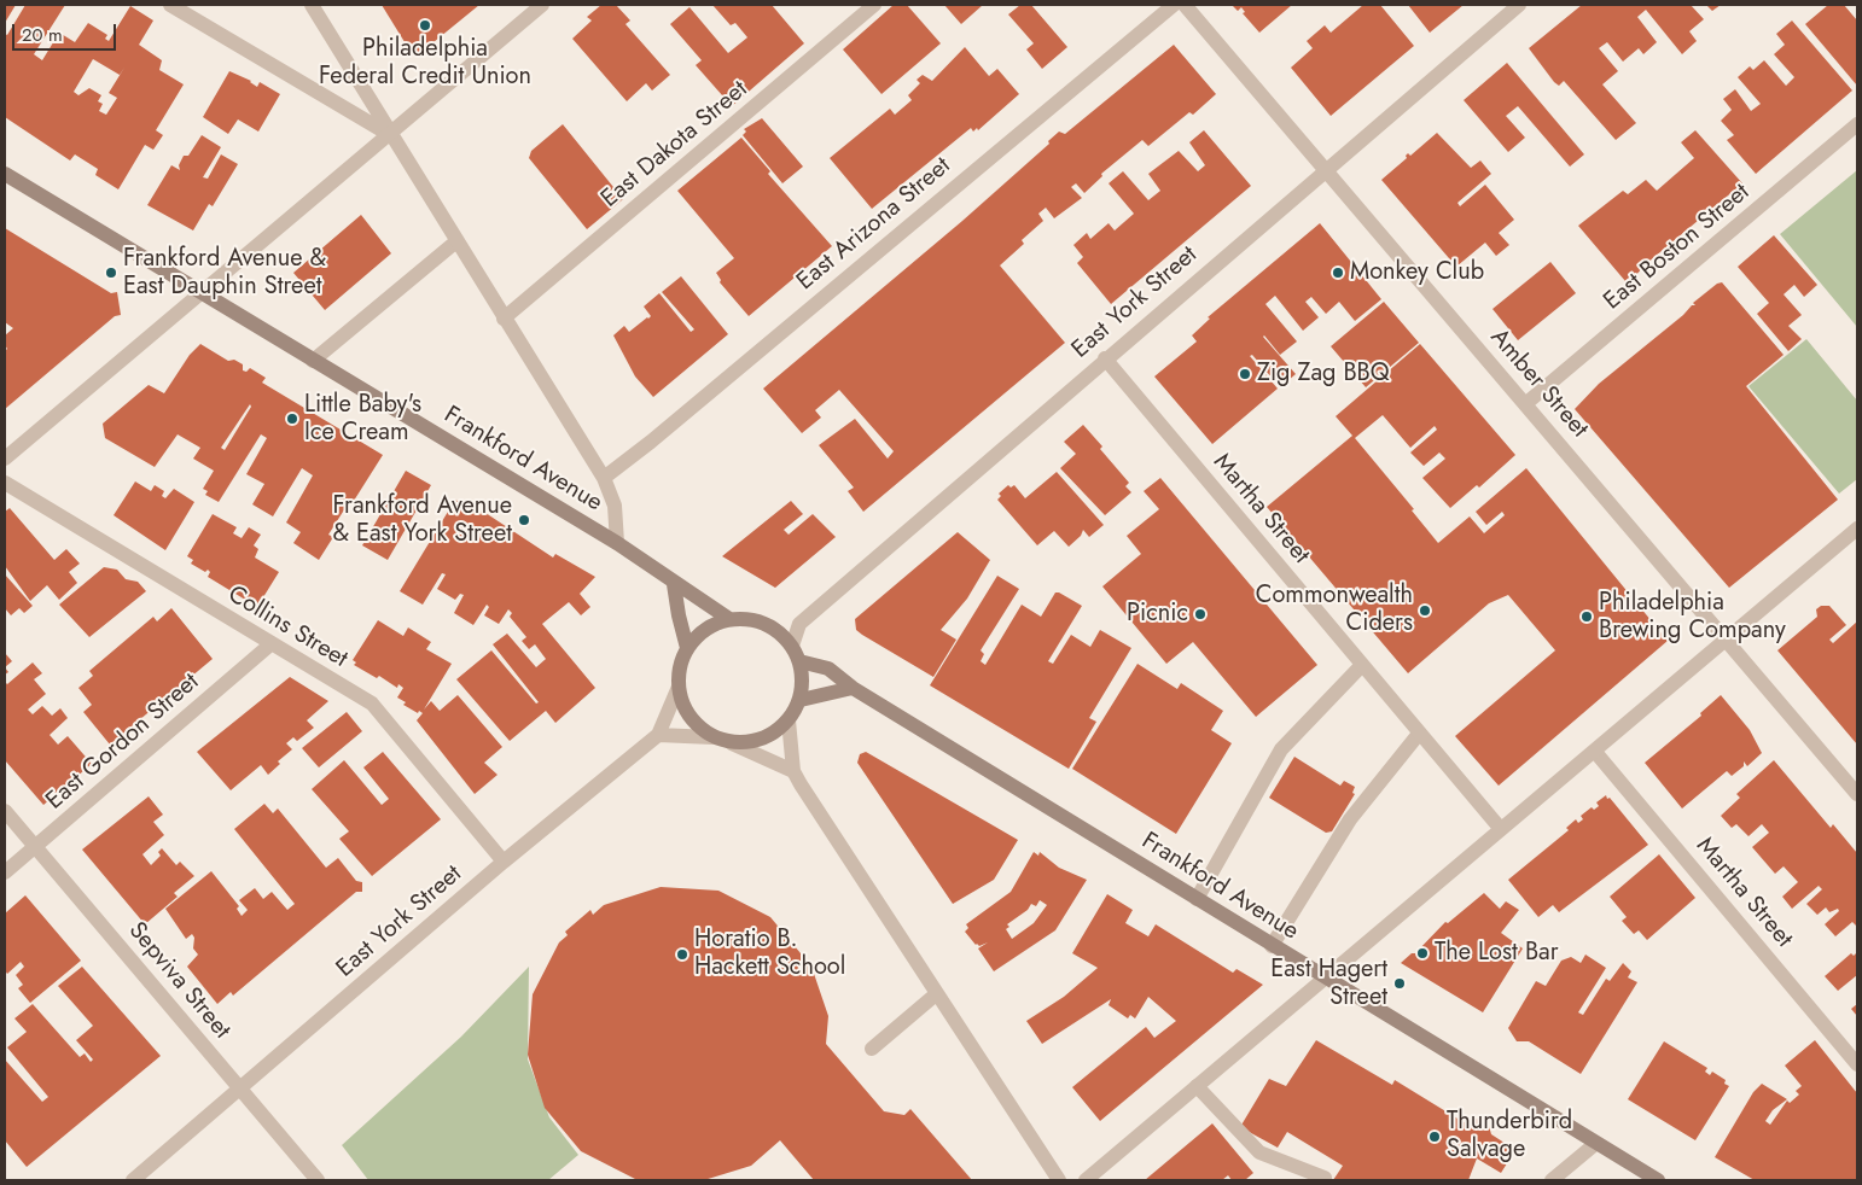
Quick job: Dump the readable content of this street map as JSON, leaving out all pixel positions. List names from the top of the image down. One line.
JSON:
{"streets":{"main road":["Frankford Avenue"],"street":["East Dakota Street","East Arizona Street","East Boston Street","East York Street","Amber Street","Martha Street","Collins Street","East Gordon Street","Sepviva Street"]},"crossings":[["East Boston Street","Amber Street"],["East York Street","Amber Street"],["East York Street","Frankford Avenue"],["East York Street","Martha Street"],["East York Street","Collins Street"],["East York Street","Sepviva Street"],["Collins Street","East Gordon Street"],["East Gordon Street","Sepviva Street"]],"places":["Philadelphia Federal Credit Union","Frankford Avenue & East Dauphin Street","Monkey Club","Zig Zag BBQ","Little Baby's Ice Cream","Frankford Avenue & East York Street","Commonwealth Ciders","Picnic","Philadelphia Brewing Company","The Lost Bar","Horatio B. Hackett School","East Hagert Street","Thunderbird Salvage"],"scale_bar":"20 m"}
